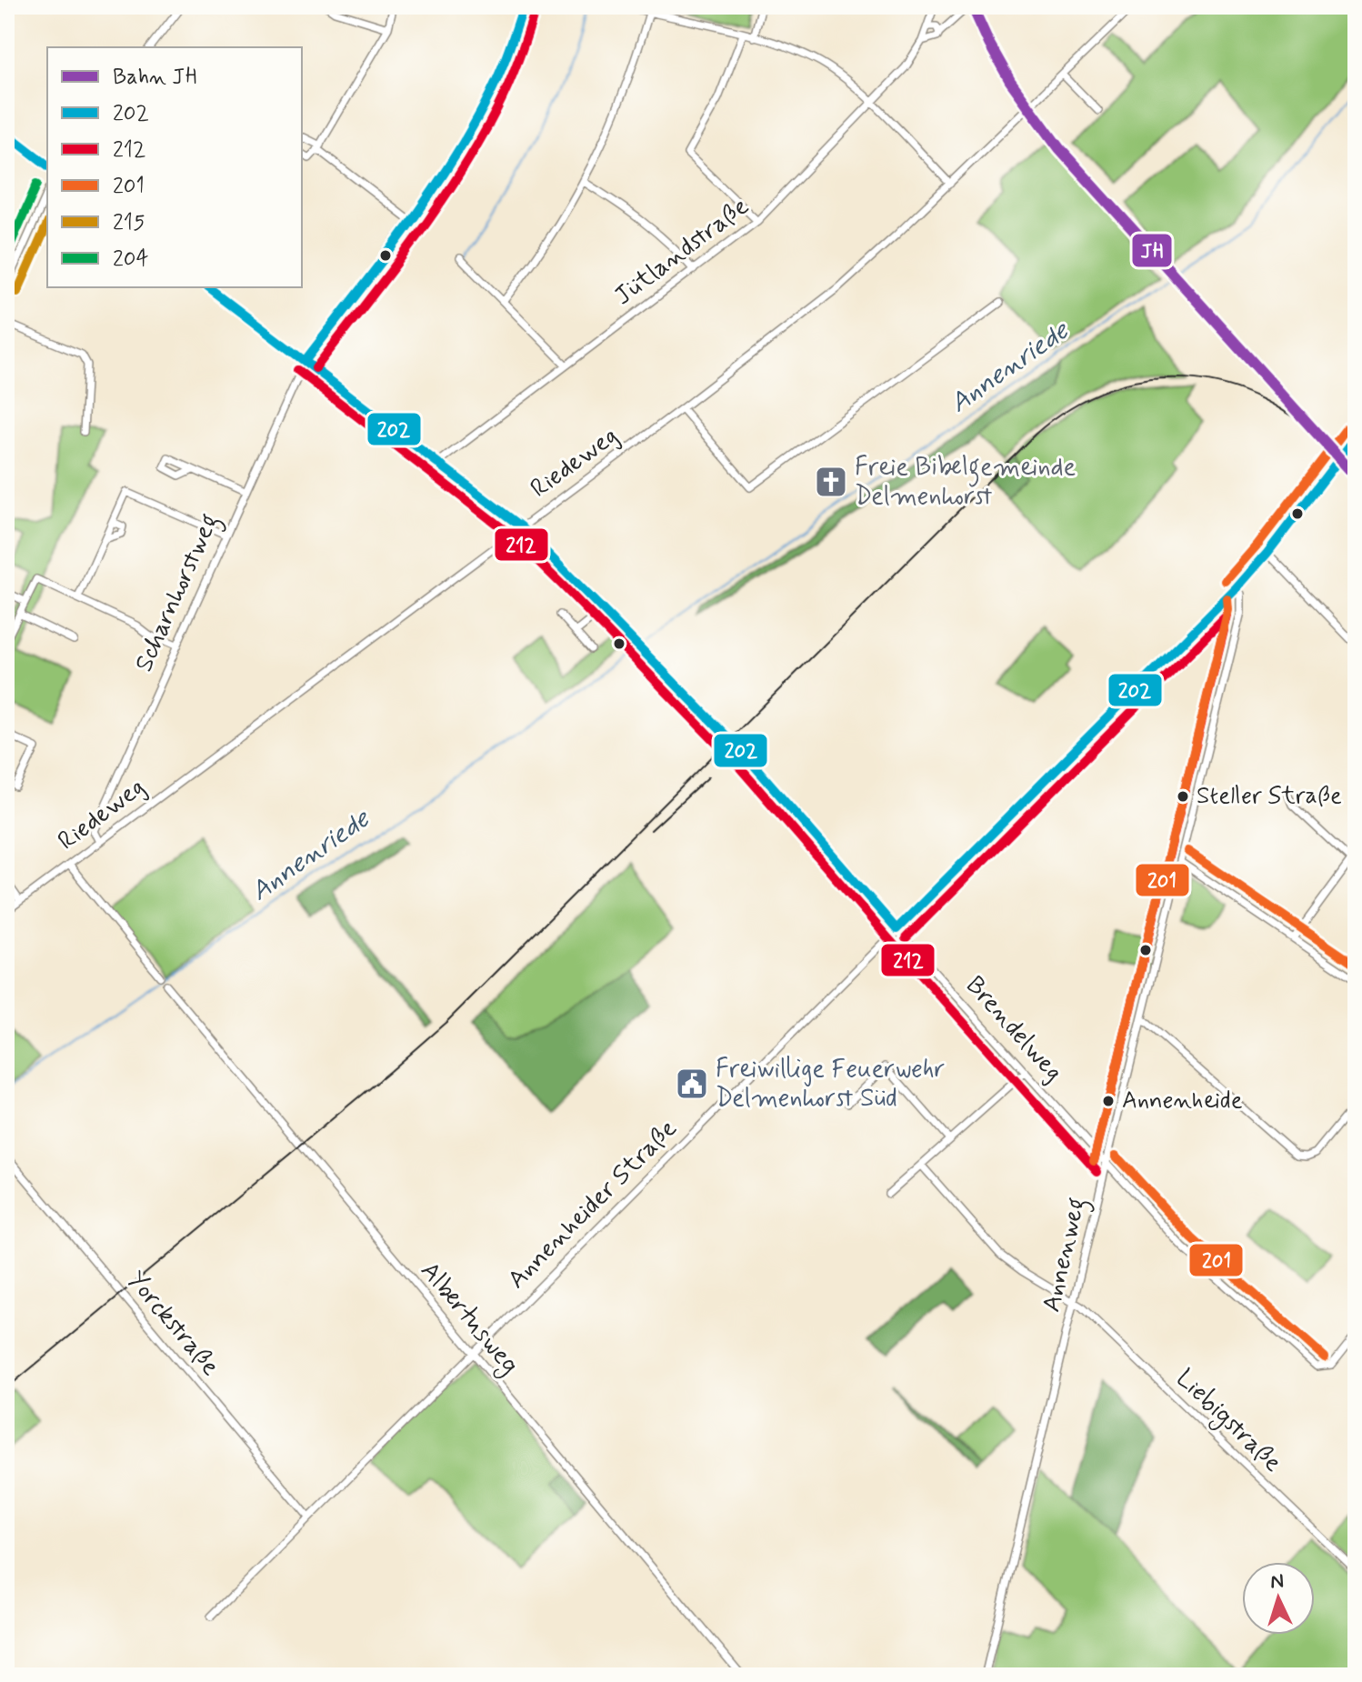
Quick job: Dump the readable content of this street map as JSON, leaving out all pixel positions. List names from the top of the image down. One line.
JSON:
{"streets":{"street":["Jütlandstraße","Riedeweg","Scharnhorstweg","Brendelweg","Annenheider Straße","Annenweg","Albertusweg","Yorckstraße","Liebigstraße"]},"crossings":[["Jütlandstraße","Brendelweg"],["Riedeweg","Scharnhorstweg"],["Riedeweg","Brendelweg"],["Scharnhorstweg","Brendelweg"],["Brendelweg","Annenheider Straße"],["Brendelweg","Annenweg"],["Annenheider Straße","Annenweg"],["Annenheider Straße","Albertusweg"],["Annenheider Straße","Yorckstraße"],["Annenweg","Liebigstraße"]],"water":["Annenriede"],"places":{"church":["Freie Bibelgemeinde Delmenhorst"],"other":["Steller Straße","Annenheide"],"public building":["Freiwillige Feuerwehr Delmenhorst Süd"]},"lines":["rail line JH","transit line 202","transit line 212","transit line 204","transit line 215","transit line 201"],"legend":["Bahn JH","202","212","201","215","204"],"north":"top"}
